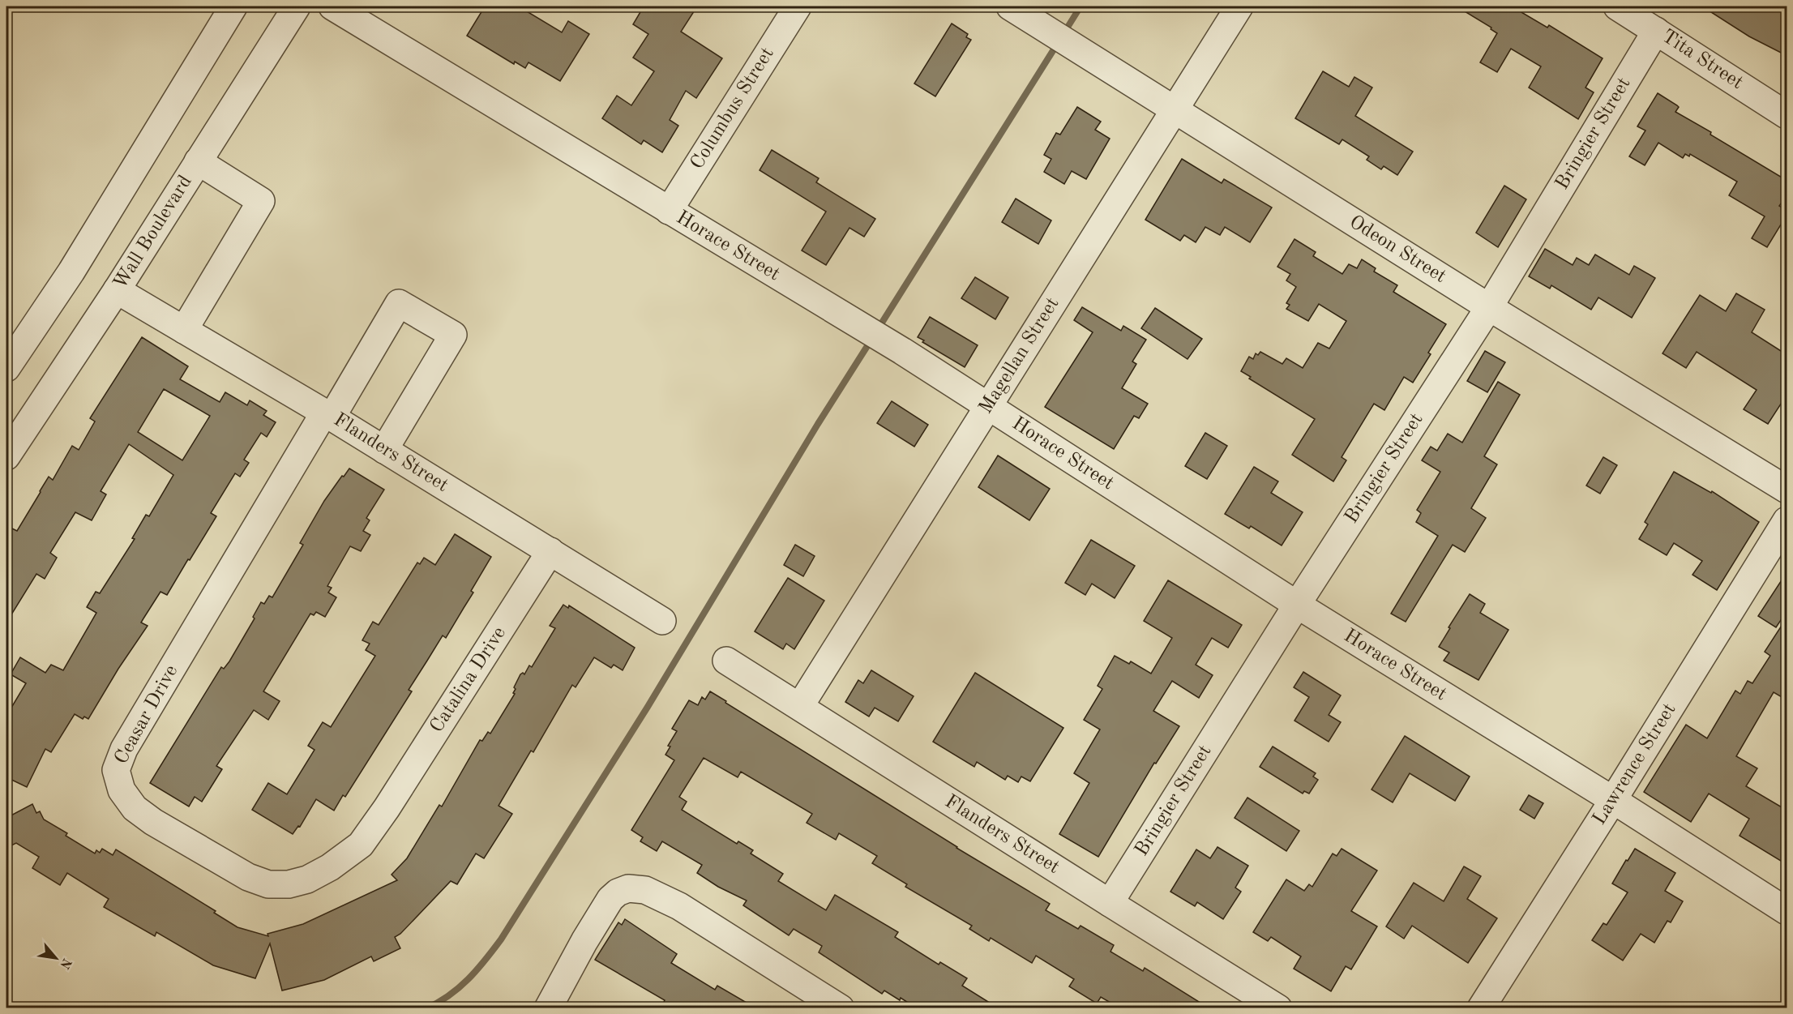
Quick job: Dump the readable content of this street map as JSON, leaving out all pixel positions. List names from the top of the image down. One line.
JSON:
{"streets":{"street":["Tita Street","Columbus Street","Bringier Street","Wall Boulevard","Horace Street","Odeon Street","Magellan Street","Flanders Street","Catalina Drive","Ceasar Drive","Lawrence Street"]},"crossings":[["Tita Street","Bringier Street"],["Columbus Street","Horace Street"],["Bringier Street","Horace Street"],["Bringier Street","Odeon Street"],["Bringier Street","Flanders Street"],["Wall Boulevard","Flanders Street"],["Horace Street","Magellan Street"],["Horace Street","Lawrence Street"],["Odeon Street","Magellan Street"],["Magellan Street","Flanders Street"],["Flanders Street","Catalina Drive"],["Flanders Street","Ceasar Drive"],["Catalina Drive","Ceasar Drive"]],"north":"bottom right"}
